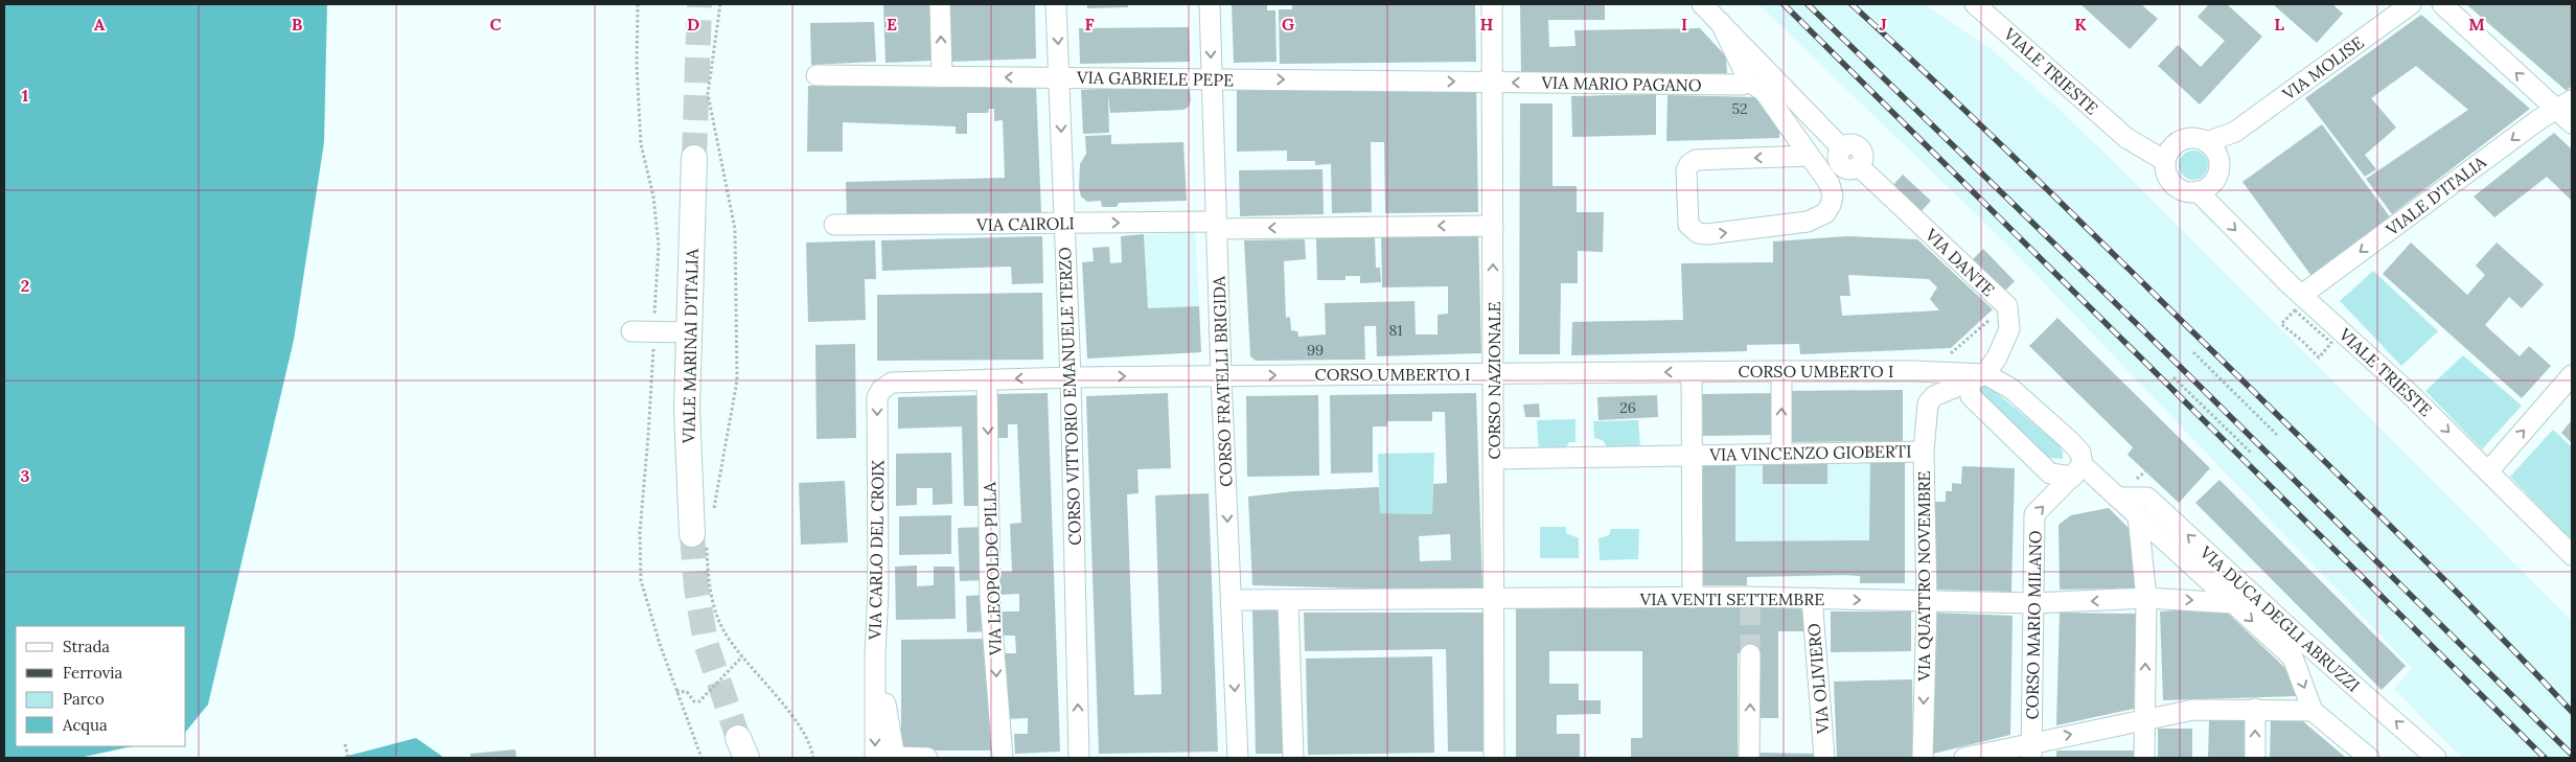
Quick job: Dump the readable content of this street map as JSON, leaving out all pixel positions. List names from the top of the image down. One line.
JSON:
{"streets":{"main road":["VIALE MARINAI D'ITALIA"],"street":["VIA MOLISE","VIALE TRIESTE","VIA GABRIELE PEPE","VIA MARIO PAGANO","VIALE D'ITALIA","VIA CAIROLI","VIA DANTE","CORSO UMBERTO I","CORSO NAZIONALE","CORSO FRATELLI BRIGIDA","CORSO VITTORIO EMANUELE TERZO","VIA VINCENZO GIOBERTI","VIA CARLO DEL CROIX","VIA LEOPOLDO PILLA","VIA QUATTRO NOVEMBRE","VIA VENTI SETTEMBRE","VIA DUCA DEGLI ABRUZZI","CORSO MARIO MILANO","VIA OLIVIERO"]},"crossings":[["VIA MOLISE","VIALE TRIESTE"],["VIALE TRIESTE","VIALE D'ITALIA"],["VIA GABRIELE PEPE","VIA MARIO PAGANO"],["VIA GABRIELE PEPE","CORSO NAZIONALE"],["VIA GABRIELE PEPE","CORSO FRATELLI BRIGIDA"],["VIA GABRIELE PEPE","CORSO VITTORIO EMANUELE TERZO"],["VIA MARIO PAGANO","VIA DANTE"],["VIA MARIO PAGANO","CORSO NAZIONALE"],["VIA CAIROLI","CORSO NAZIONALE"],["VIA CAIROLI","CORSO FRATELLI BRIGIDA"],["VIA CAIROLI","CORSO VITTORIO EMANUELE TERZO"],["CORSO UMBERTO I","CORSO NAZIONALE"],["CORSO UMBERTO I","CORSO FRATELLI BRIGIDA"],["CORSO UMBERTO I","CORSO VITTORIO EMANUELE TERZO"],["CORSO UMBERTO I","VIA CARLO DEL CROIX"],["CORSO UMBERTO I","VIA LEOPOLDO PILLA"],["CORSO UMBERTO I","VIA QUATTRO NOVEMBRE"],["CORSO NAZIONALE","VIA VINCENZO GIOBERTI"],["CORSO NAZIONALE","VIA VENTI SETTEMBRE"],["CORSO FRATELLI BRIGIDA","VIA VENTI SETTEMBRE"],["VIA VINCENZO GIOBERTI","VIA QUATTRO NOVEMBRE"],["VIA QUATTRO NOVEMBRE","VIA VENTI SETTEMBRE"],["VIA VENTI SETTEMBRE","VIA DUCA DEGLI ABRUZZI"],["VIA VENTI SETTEMBRE","CORSO MARIO MILANO"],["VIA VENTI SETTEMBRE","VIA OLIVIERO"],["VIA DUCA DEGLI ABRUZZI","CORSO MARIO MILANO"]],"one_way":["VIALE TRIESTE","VIA MARIO PAGANO","VIALE D'ITALIA"],"house_numbers":["52","81","99","26"],"legend":["Strada","Ferrovia","Parco","Acqua"],"grid":{"columns":["A","B","C","D","E","F","G","H","I","J","K","L","M"],"rows":["1","2","3"]}}
